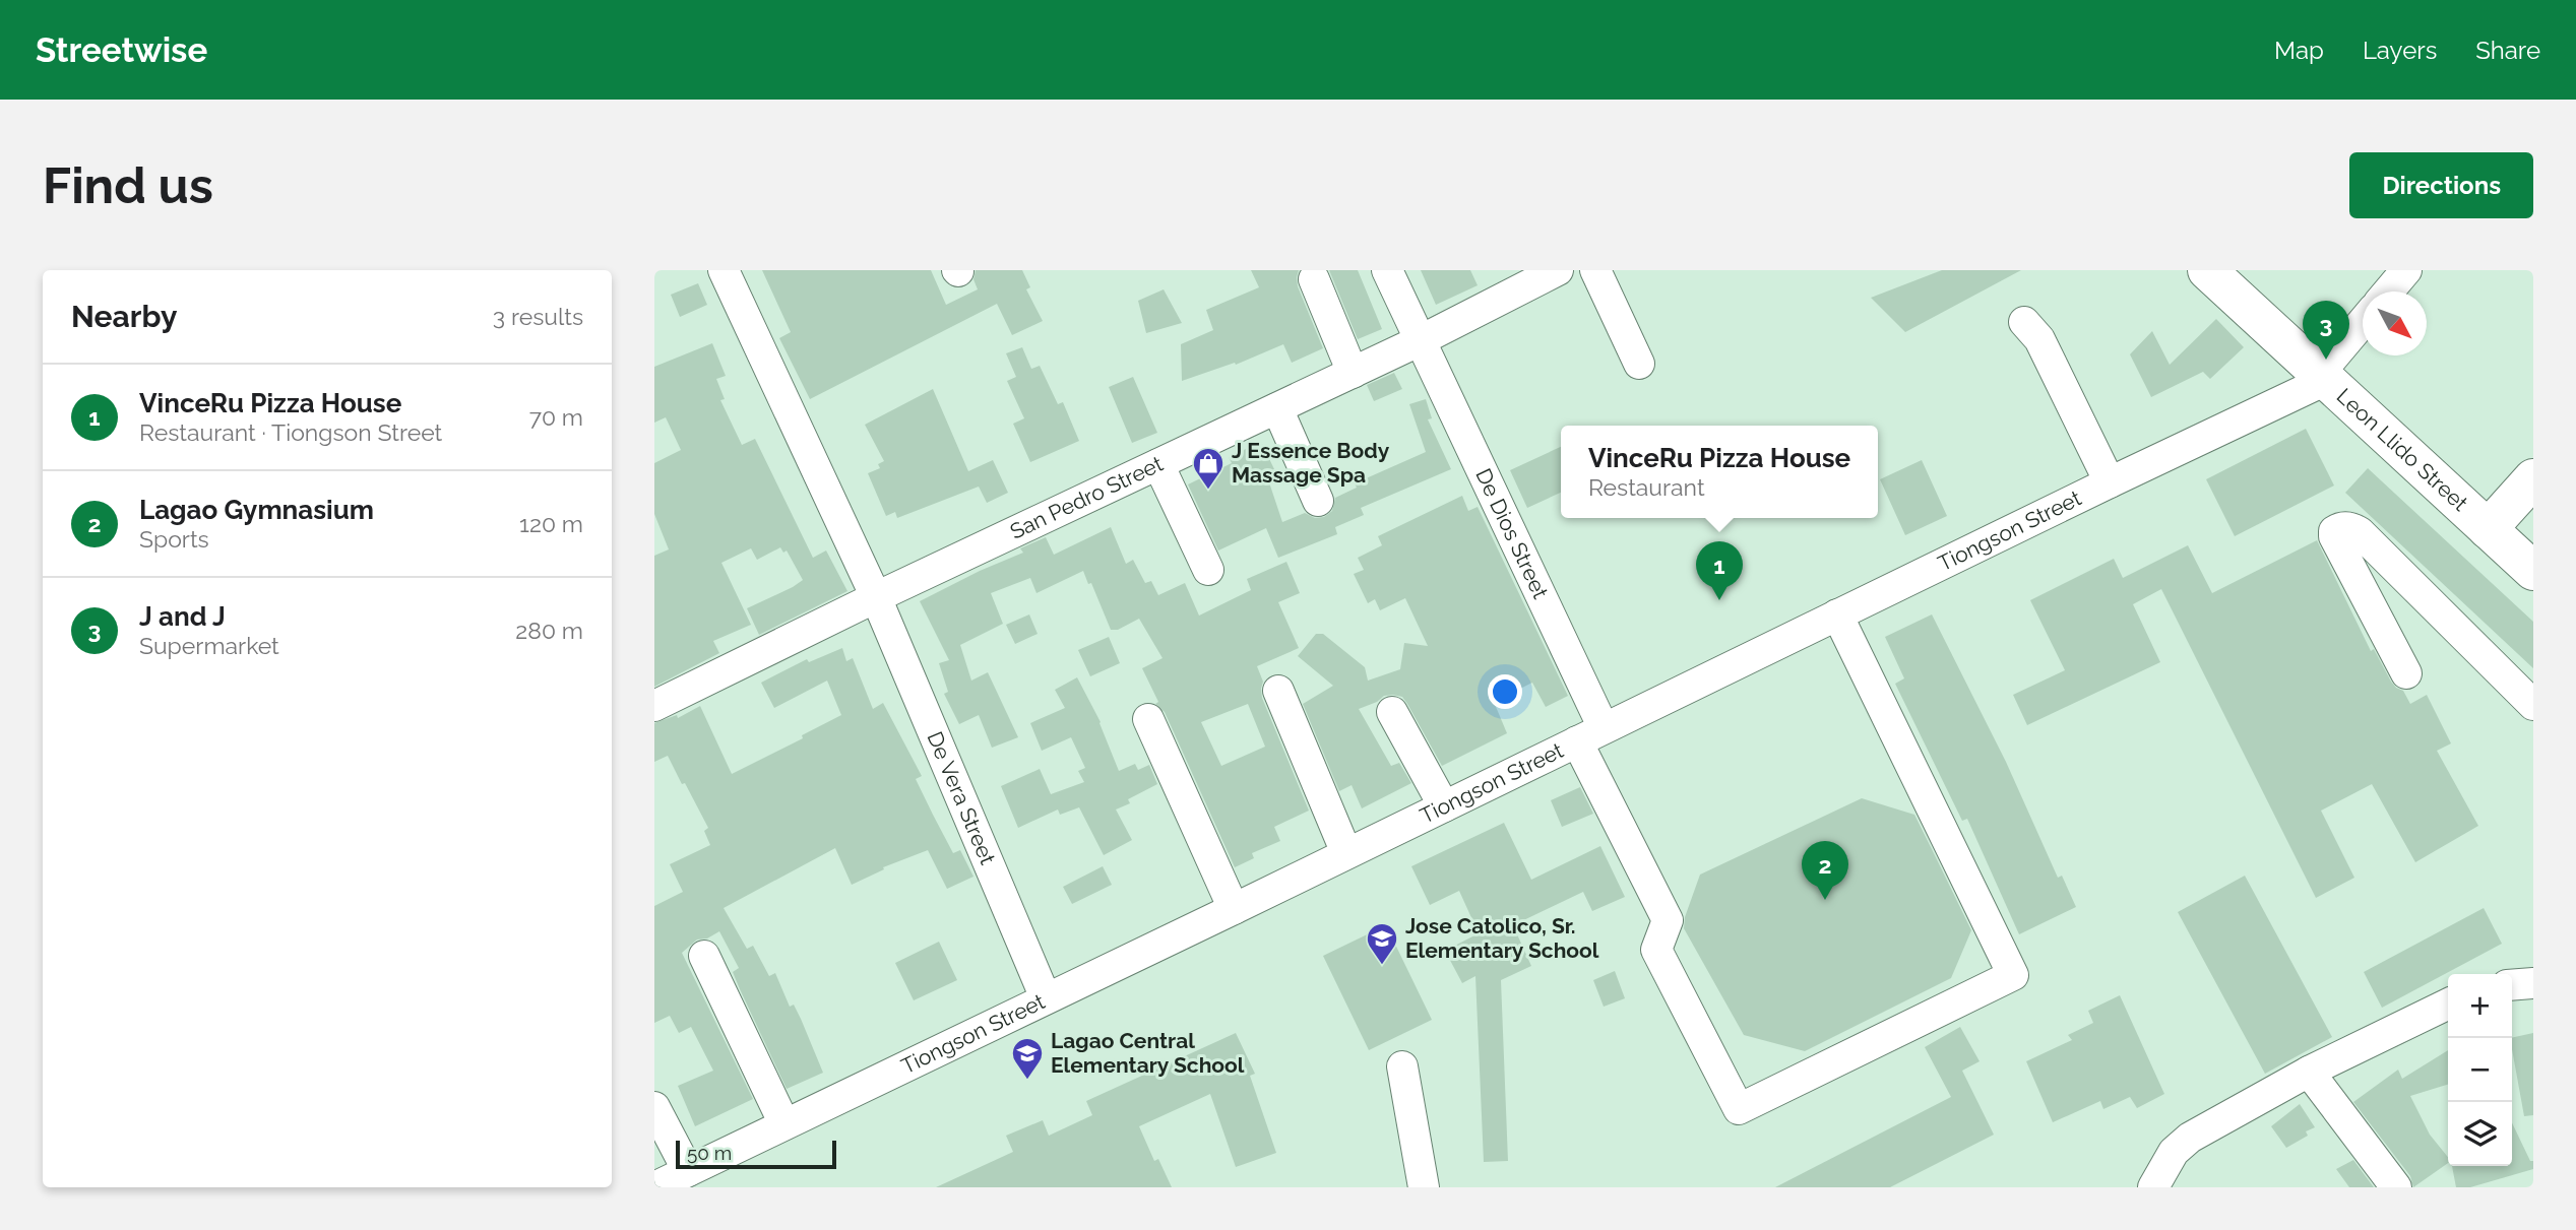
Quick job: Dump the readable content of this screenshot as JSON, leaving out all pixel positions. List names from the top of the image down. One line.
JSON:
{"streets":{"main road":["Leon Llido Street"],"street":["San Pedro Street","Tiongson Street","De Dios Street","De Vera Street"]},"crossings":[["Leon Llido Street","Tiongson Street"],["San Pedro Street","De Dios Street"],["San Pedro Street","De Vera Street"],["Tiongson Street","De Dios Street"],["Tiongson Street","De Vera Street"]],"places":{"shop":["J Essence Body Massage Spa"],"school or university":["Jose Catolico, Sr. Elementary School","Lagao Central Elementary School"]},"scale_bar":"50 m","north":"bottom right","page":{"header":"Streetwise","nav":["Map","Layers","Share"],"buttons":"Directions","title":"Find us","heading":["Nearby","3 results"],"pins":["3","1","2"],"list":[{"mark":"1","name":"VinceRu Pizza House","note":"Restaurant · Tiongson Street","value":"70 m"},{"mark":"2","name":"Lagao Gymnasium","note":"Sports","value":"120 m"},{"mark":"3","name":"J and J","note":"Supermarket","value":"280 m"}],"popup":["VinceRu Pizza House","Restaurant"],"map_buttons":["+","−"],"scale":"50 m"}}
